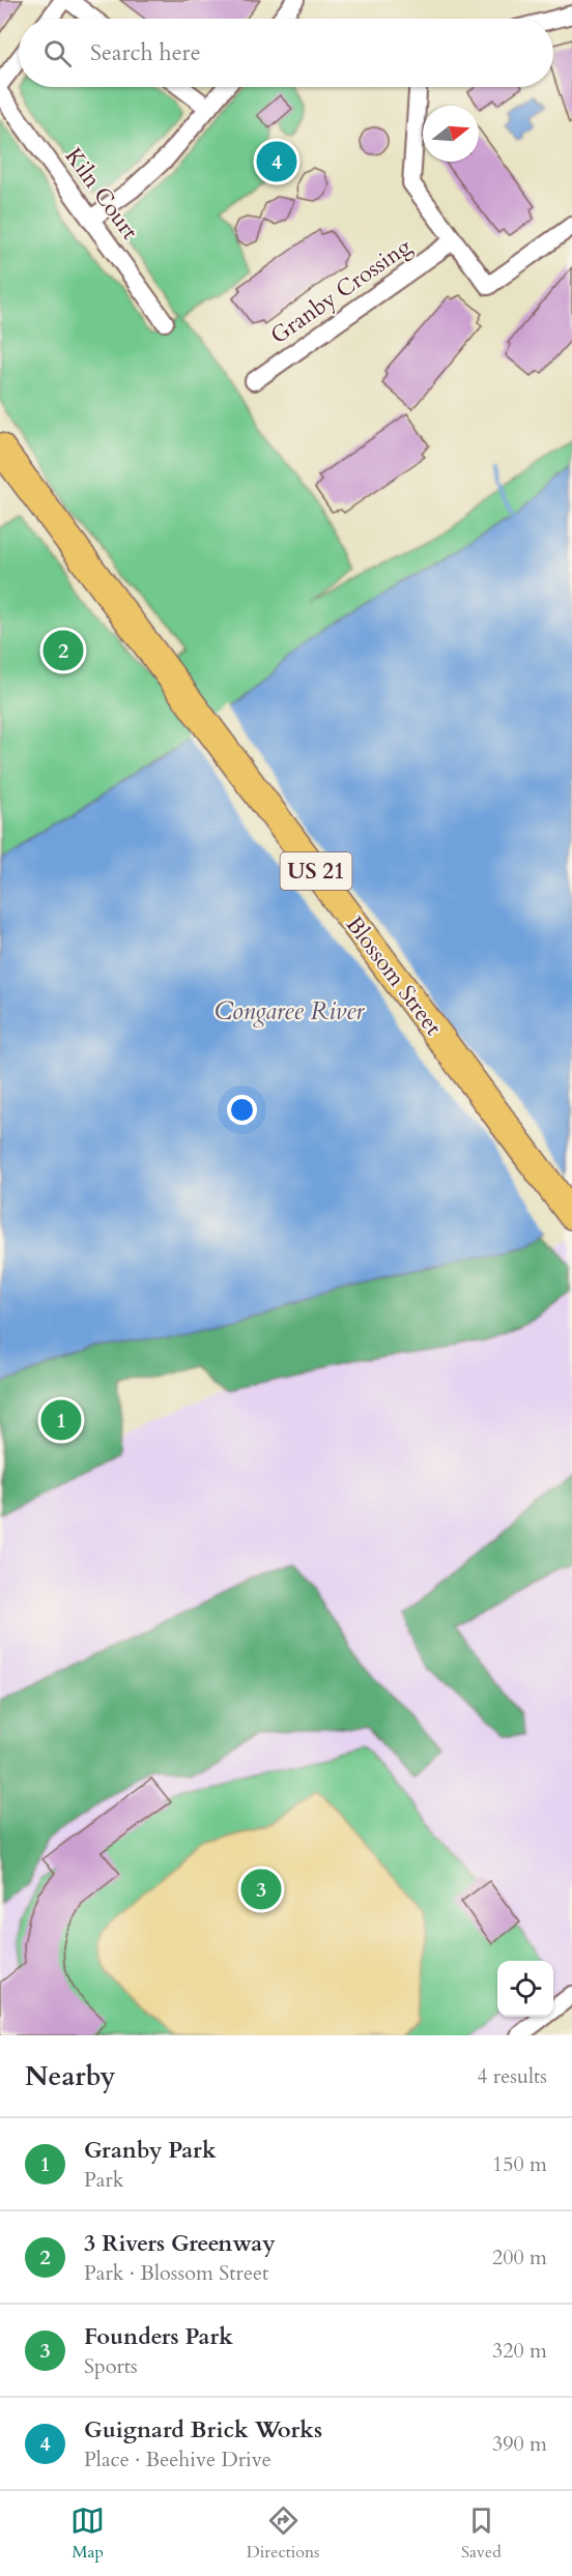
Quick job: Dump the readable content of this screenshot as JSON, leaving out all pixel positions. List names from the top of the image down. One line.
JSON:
{"streets":{"main road":["US 21","Blossom Street"],"street":["Kiln Court","Granby Crossing"]},"water":["Congaree River"],"north":"right","page":{"search":"Search here","pins":["4","2","1","3"],"heading":["Nearby","4 results"],"list":[{"mark":"1","name":"Granby Park","note":"Park","value":"150 m"},{"mark":"2","name":"3 Rivers Greenway","note":"Park · Blossom Street","value":"200 m"},{"mark":"3","name":"Founders Park","note":"Sports","value":"320 m"},{"mark":"4","name":"Guignard Brick Works","note":"Place · Beehive Drive","value":"390 m"}],"nav":["Map","Directions","Saved"]}}
